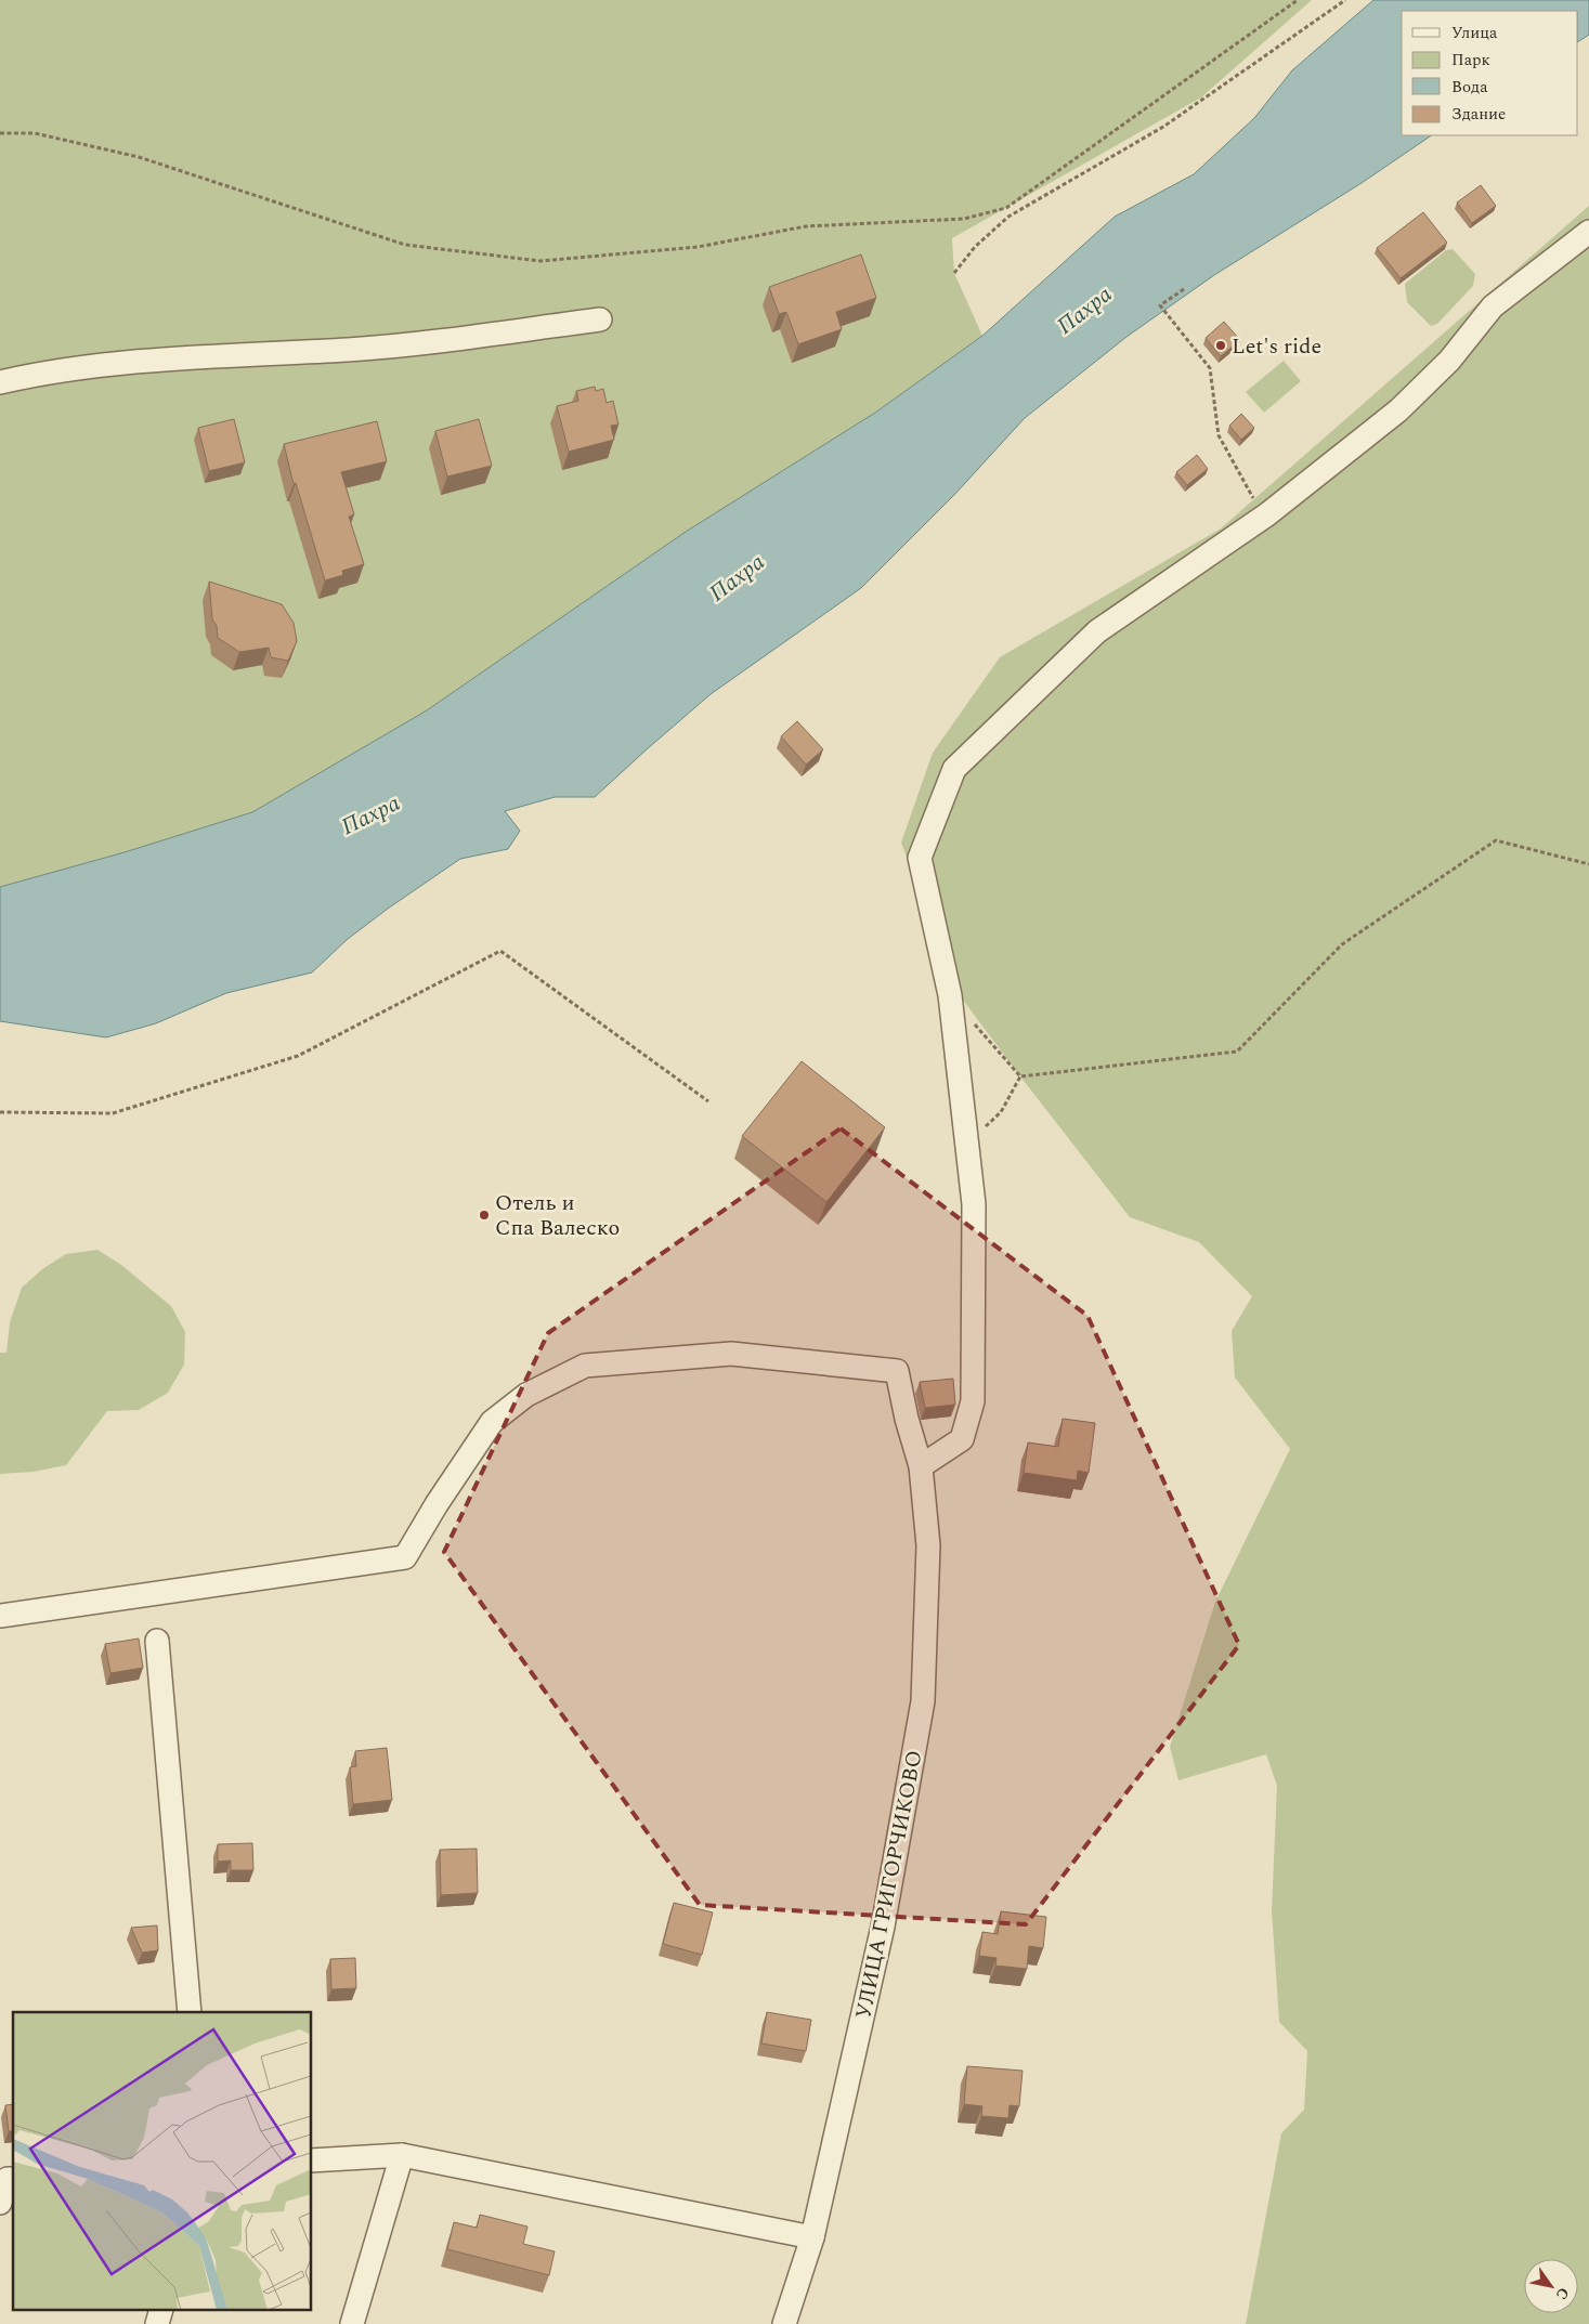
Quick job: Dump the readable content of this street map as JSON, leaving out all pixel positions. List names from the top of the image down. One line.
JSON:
{"streets":{"street":["УЛИЦА ГРИГОРЧИКОВО"]},"water":["Пахра"],"places":["Let's ride","Отель и Спа Валеско"],"legend":["Улица","Парк","Вода","Здание"],"north":"bottom right"}
